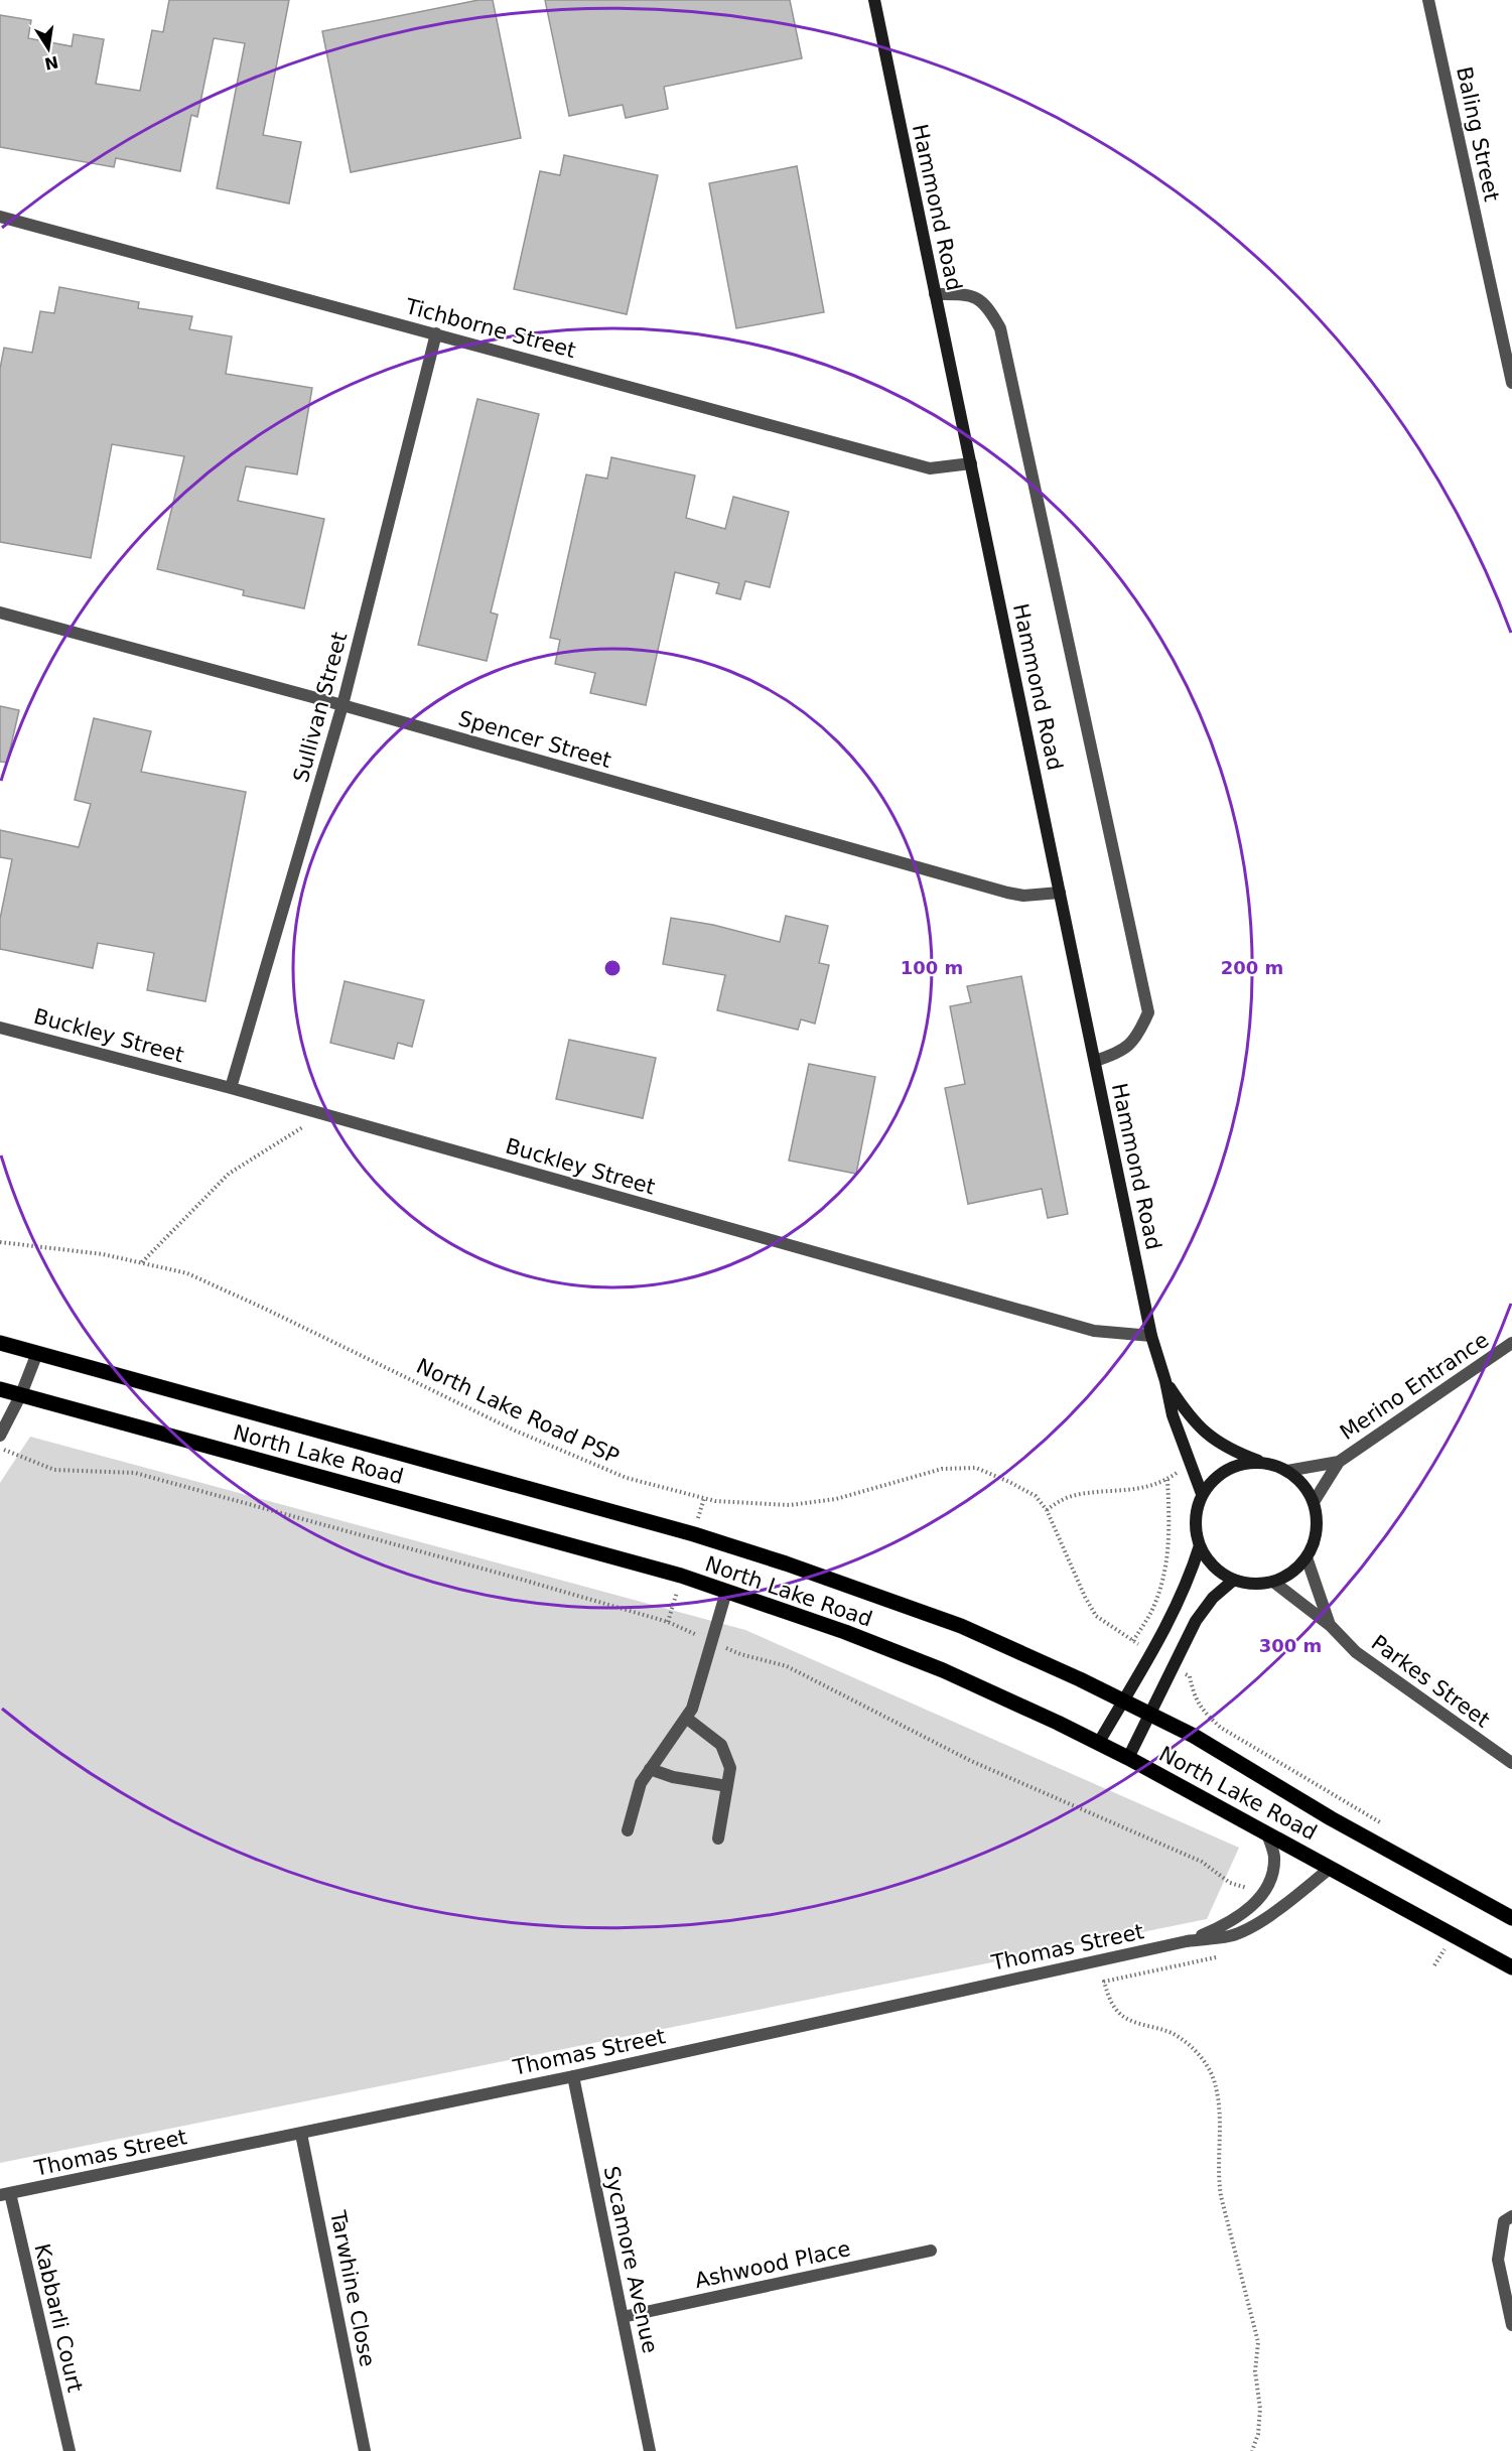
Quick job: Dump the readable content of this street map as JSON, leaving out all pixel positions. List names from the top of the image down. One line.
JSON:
{"streets":{"main road":["Hammond Road","North Lake Road"],"street":["Baling Street","Tichborne Street","Sullivan Street","Spencer Street","Buckley Street","Merino Entrance","Parkes Street","Thomas Street","Sycamore Avenue","Ashwood Place","Tarwhine Close","Kabbarli Court"],"path":["North Lake Road PSP"]},"crossings":[["Hammond Road","Tichborne Street"],["Hammond Road","Spencer Street"],["Hammond Road","Buckley Street"],["Hammond Road","Merino Entrance"],["Hammond Road","Parkes Street"],["Tichborne Street","Sullivan Street"],["Sullivan Street","Spencer Street"],["Sullivan Street","Buckley Street"],["Merino Entrance","Parkes Street"],["North Lake Road","Thomas Street"],["Thomas Street","Sycamore Avenue"],["Thomas Street","Tarwhine Close"],["Thomas Street","Kabbarli Court"],["Sycamore Avenue","Ashwood Place"]],"north":"bottom","rings":["100 m","200 m","300 m"]}
